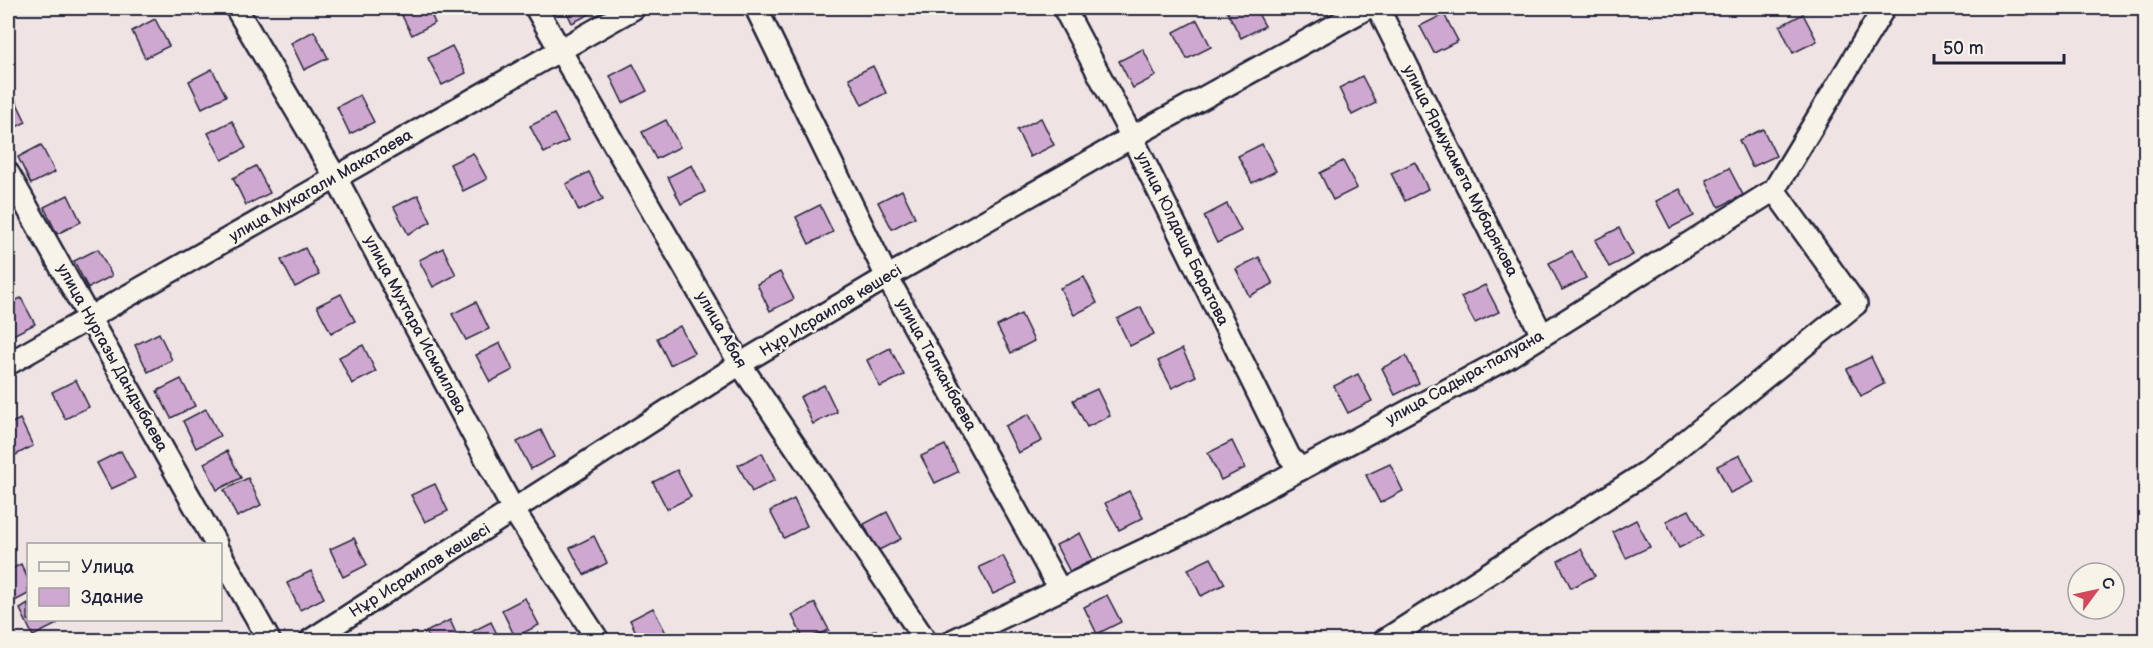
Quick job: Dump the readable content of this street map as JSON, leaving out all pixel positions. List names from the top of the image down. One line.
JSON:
{"streets":{"street":["улица Ярмухамета Мубарякова","улица Мукагали Макатаева","улица Юлдаша Баратова","Нұр Исраилов көшесі","улица Мухтара Исмаилова","улица Абая","улица Нургазы Дандыбаева","улица Талканбаева","улица Садыра-палуана"]},"crossings":[["улица Ярмухамета Мубарякова","улица Садыра-палуана"],["улица Мукагали Макатаева","улица Мухтара Исмаилова"],["улица Мукагали Макатаева","улица Абая"],["улица Мукагали Макатаева","улица Нургазы Дандыбаева"],["улица Юлдаша Баратова","Нұр Исраилов көшесі"],["улица Юлдаша Баратова","улица Садыра-палуана"],["Нұр Исраилов көшесі","улица Мухтара Исмаилова"],["Нұр Исраилов көшесі","улица Абая"],["Нұр Исраилов көшесі","улица Талканбаева"],["улица Талканбаева","улица Садыра-палуана"]],"legend":["Улица","Здание"],"scale_bar":"50 m","north":"top right"}
